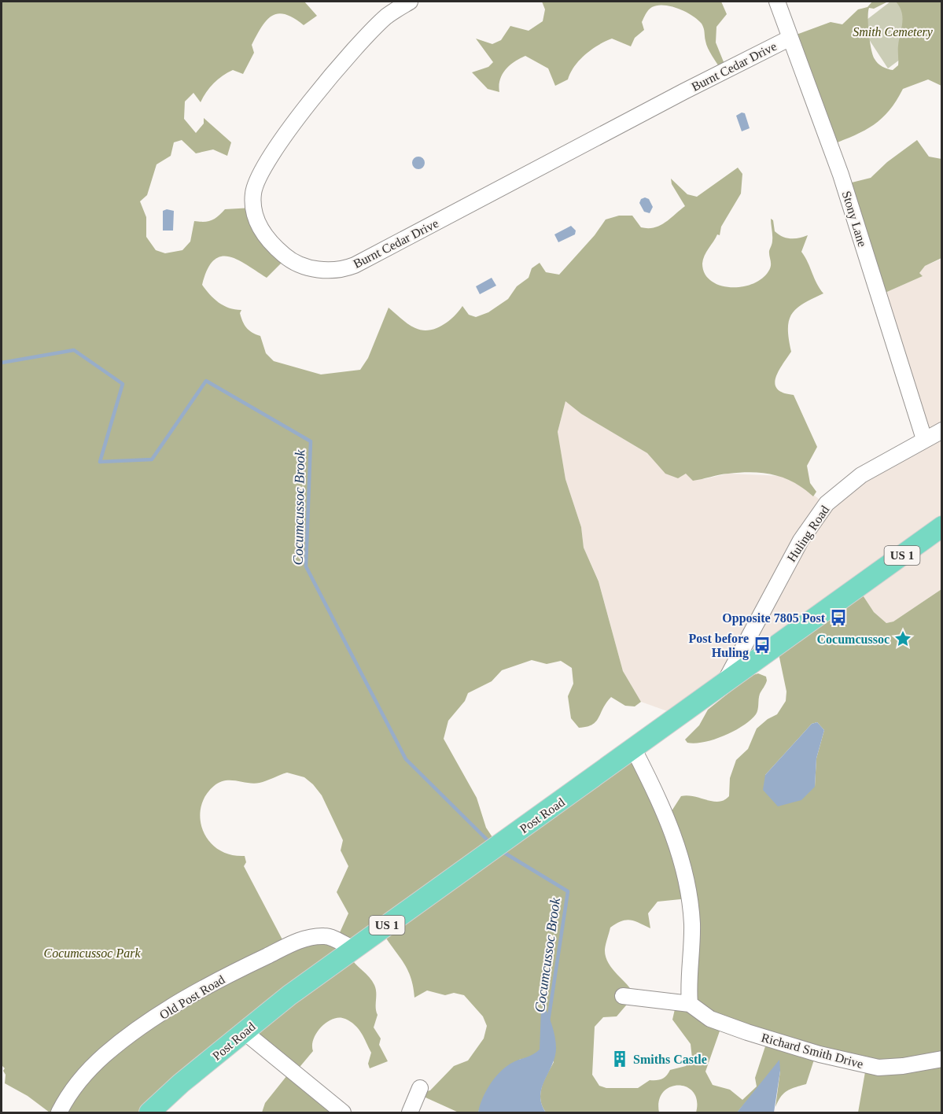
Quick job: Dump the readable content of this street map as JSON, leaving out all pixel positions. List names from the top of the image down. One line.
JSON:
{"streets":{"main road":["US 1","Post Road"],"street":["Burnt Cedar Drive","Stony Lane","Huling Road","Old Post Road","Richard Smith Drive"]},"crossings":[["Burnt Cedar Drive","Stony Lane"],["Stony Lane","Huling Road"],["Huling Road","Post Road"],["Post Road","Old Post Road"]],"water":["Cocumcussoc Brook"],"parks":["Smith Cemetery","Cocumcussoc Park"],"places":{"bus stop":["Opposite 7805 Post","Post before Huling"],"place":["Cocumcussoc"],"building":["Smiths Castle"]}}
